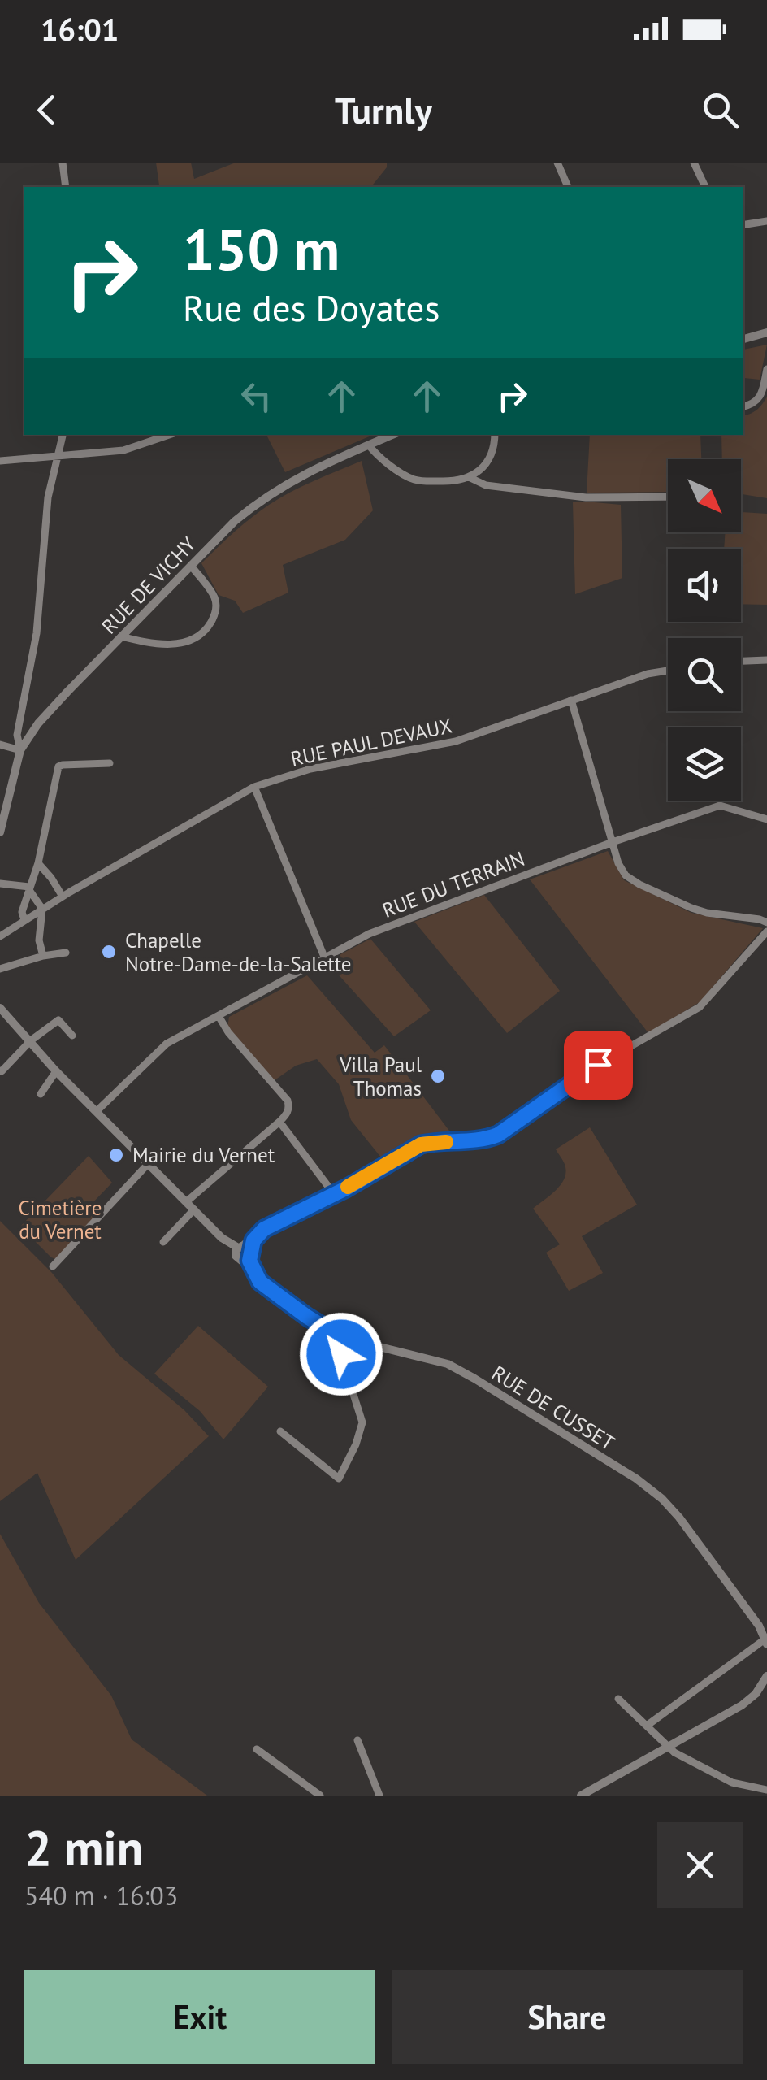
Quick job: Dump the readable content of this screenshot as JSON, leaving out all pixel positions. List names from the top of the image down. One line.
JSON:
{"streets":{"street":["RUE DE VICHY","RUE PAUL DEVAUX","RUE DU TERRAIN","RUE DE CUSSET"]},"crossings":[["RUE DU TERRAIN","RUE DE CUSSET"]],"parks":["Cimetière du Vernet"],"places":["Chapelle Notre-Dame-de-la-Salette","Villa Paul Thomas","Mairie du Vernet"],"north":"bottom right","page":{"status":"16:01","header":"Turnly","turn":["150 m","Rue des Doyates"],"heading":["2 min","540 m · 16:03"],"buttons":["Exit","Share"]}}
